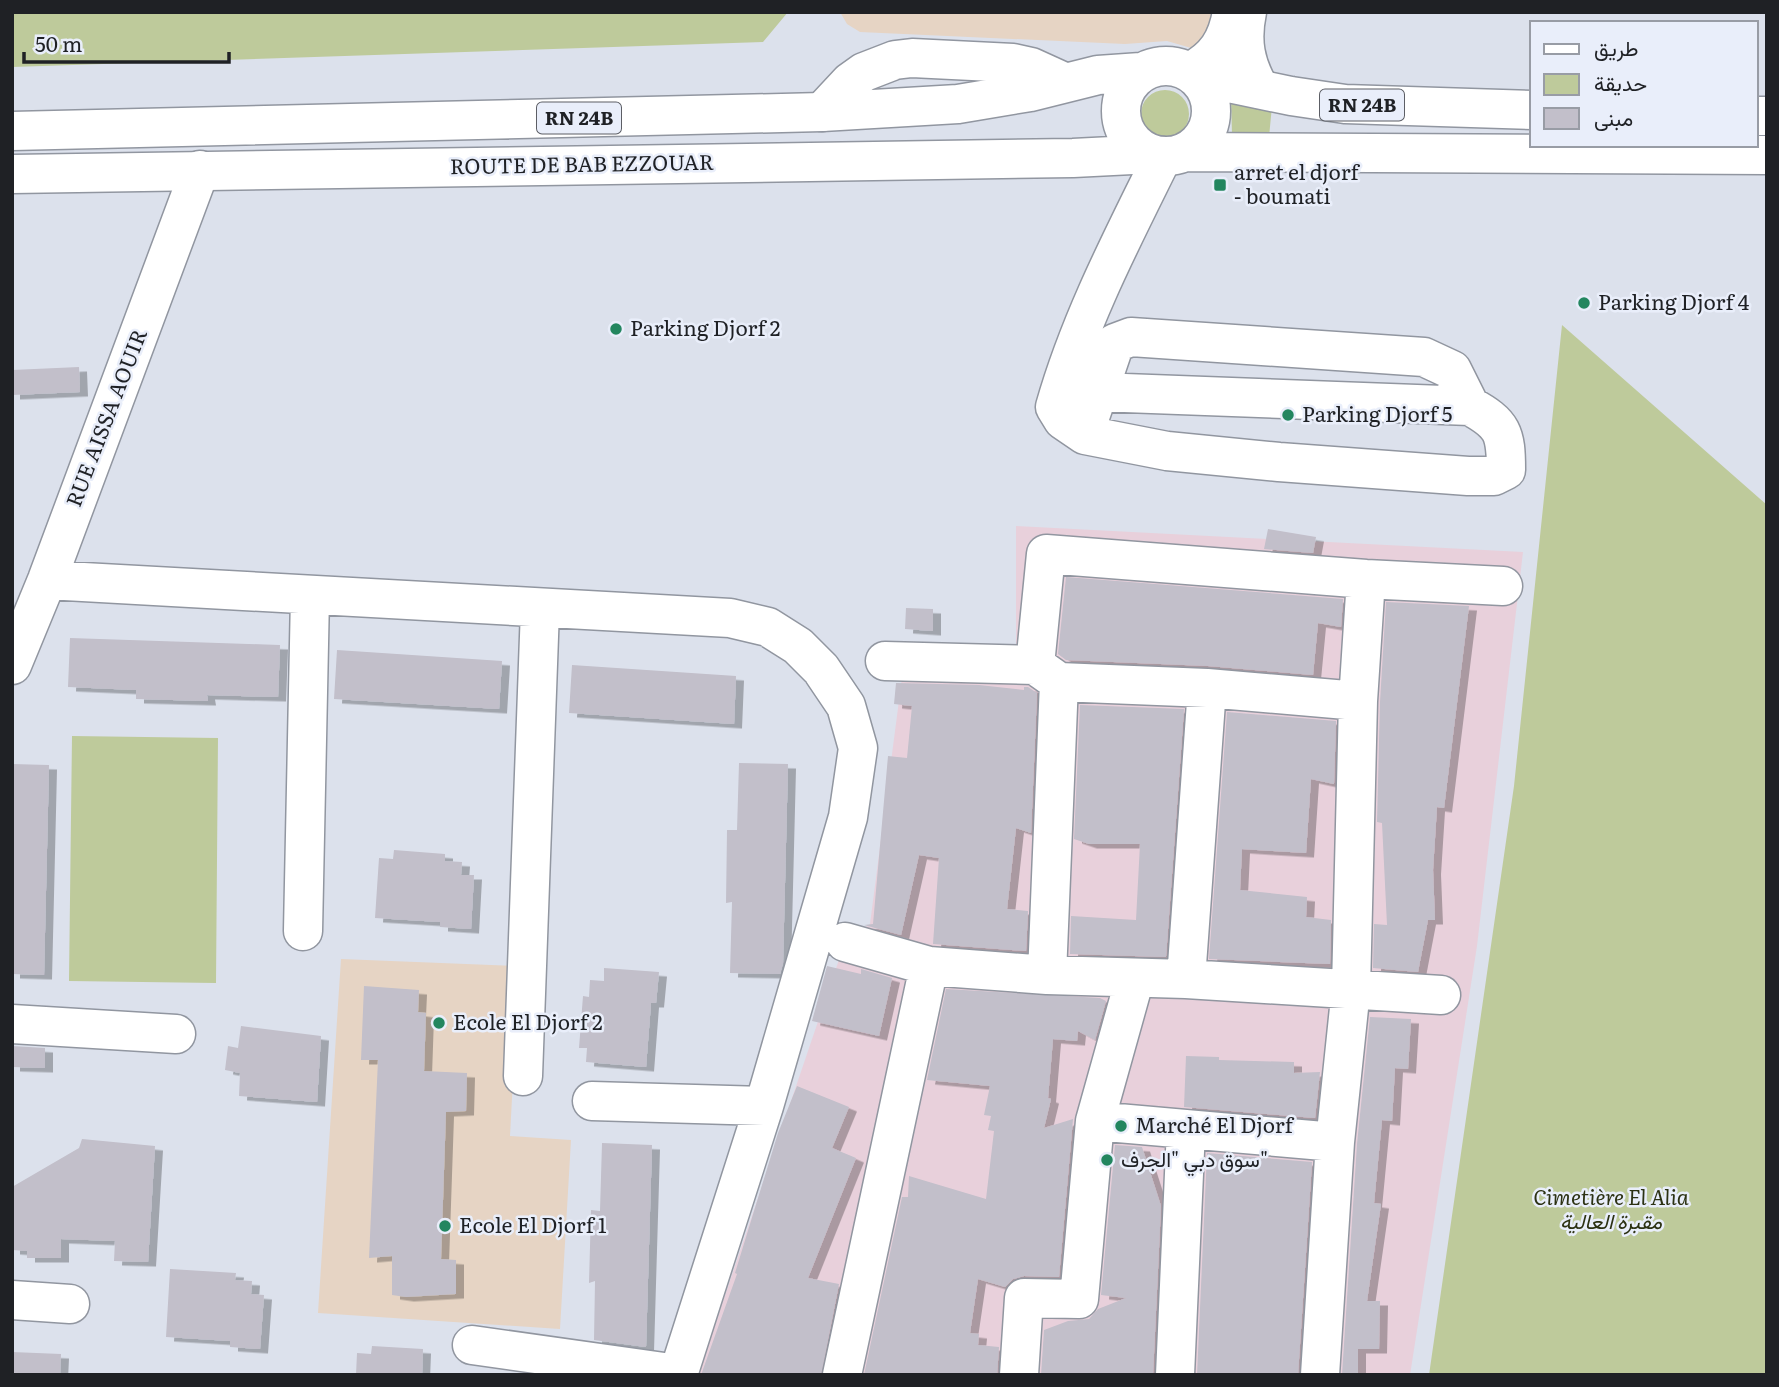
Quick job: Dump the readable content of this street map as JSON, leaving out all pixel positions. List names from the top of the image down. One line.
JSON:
{"streets":{"street":["RN 24B","ROUTE DE BAB EZZOUAR","RUE AISSA AOUIR"]},"crossings":[["RN 24B","ROUTE DE BAB EZZOUAR"],["ROUTE DE BAB EZZOUAR","RUE AISSA AOUIR"]],"parks":["Cimetière El Alia مقبرة العالية"],"places":{"transit":["arret el djorf - boumati"],"other":["Parking Djorf 4","Parking Djorf 2","Parking Djorf 5","Ecole El Djorf 2","Marché El Djorf","سوق دبي \"الجرف\"","Ecole El Djorf 1"]},"legend":["طريق","حديقة","مبنى"],"scale_bar":"50 m"}
